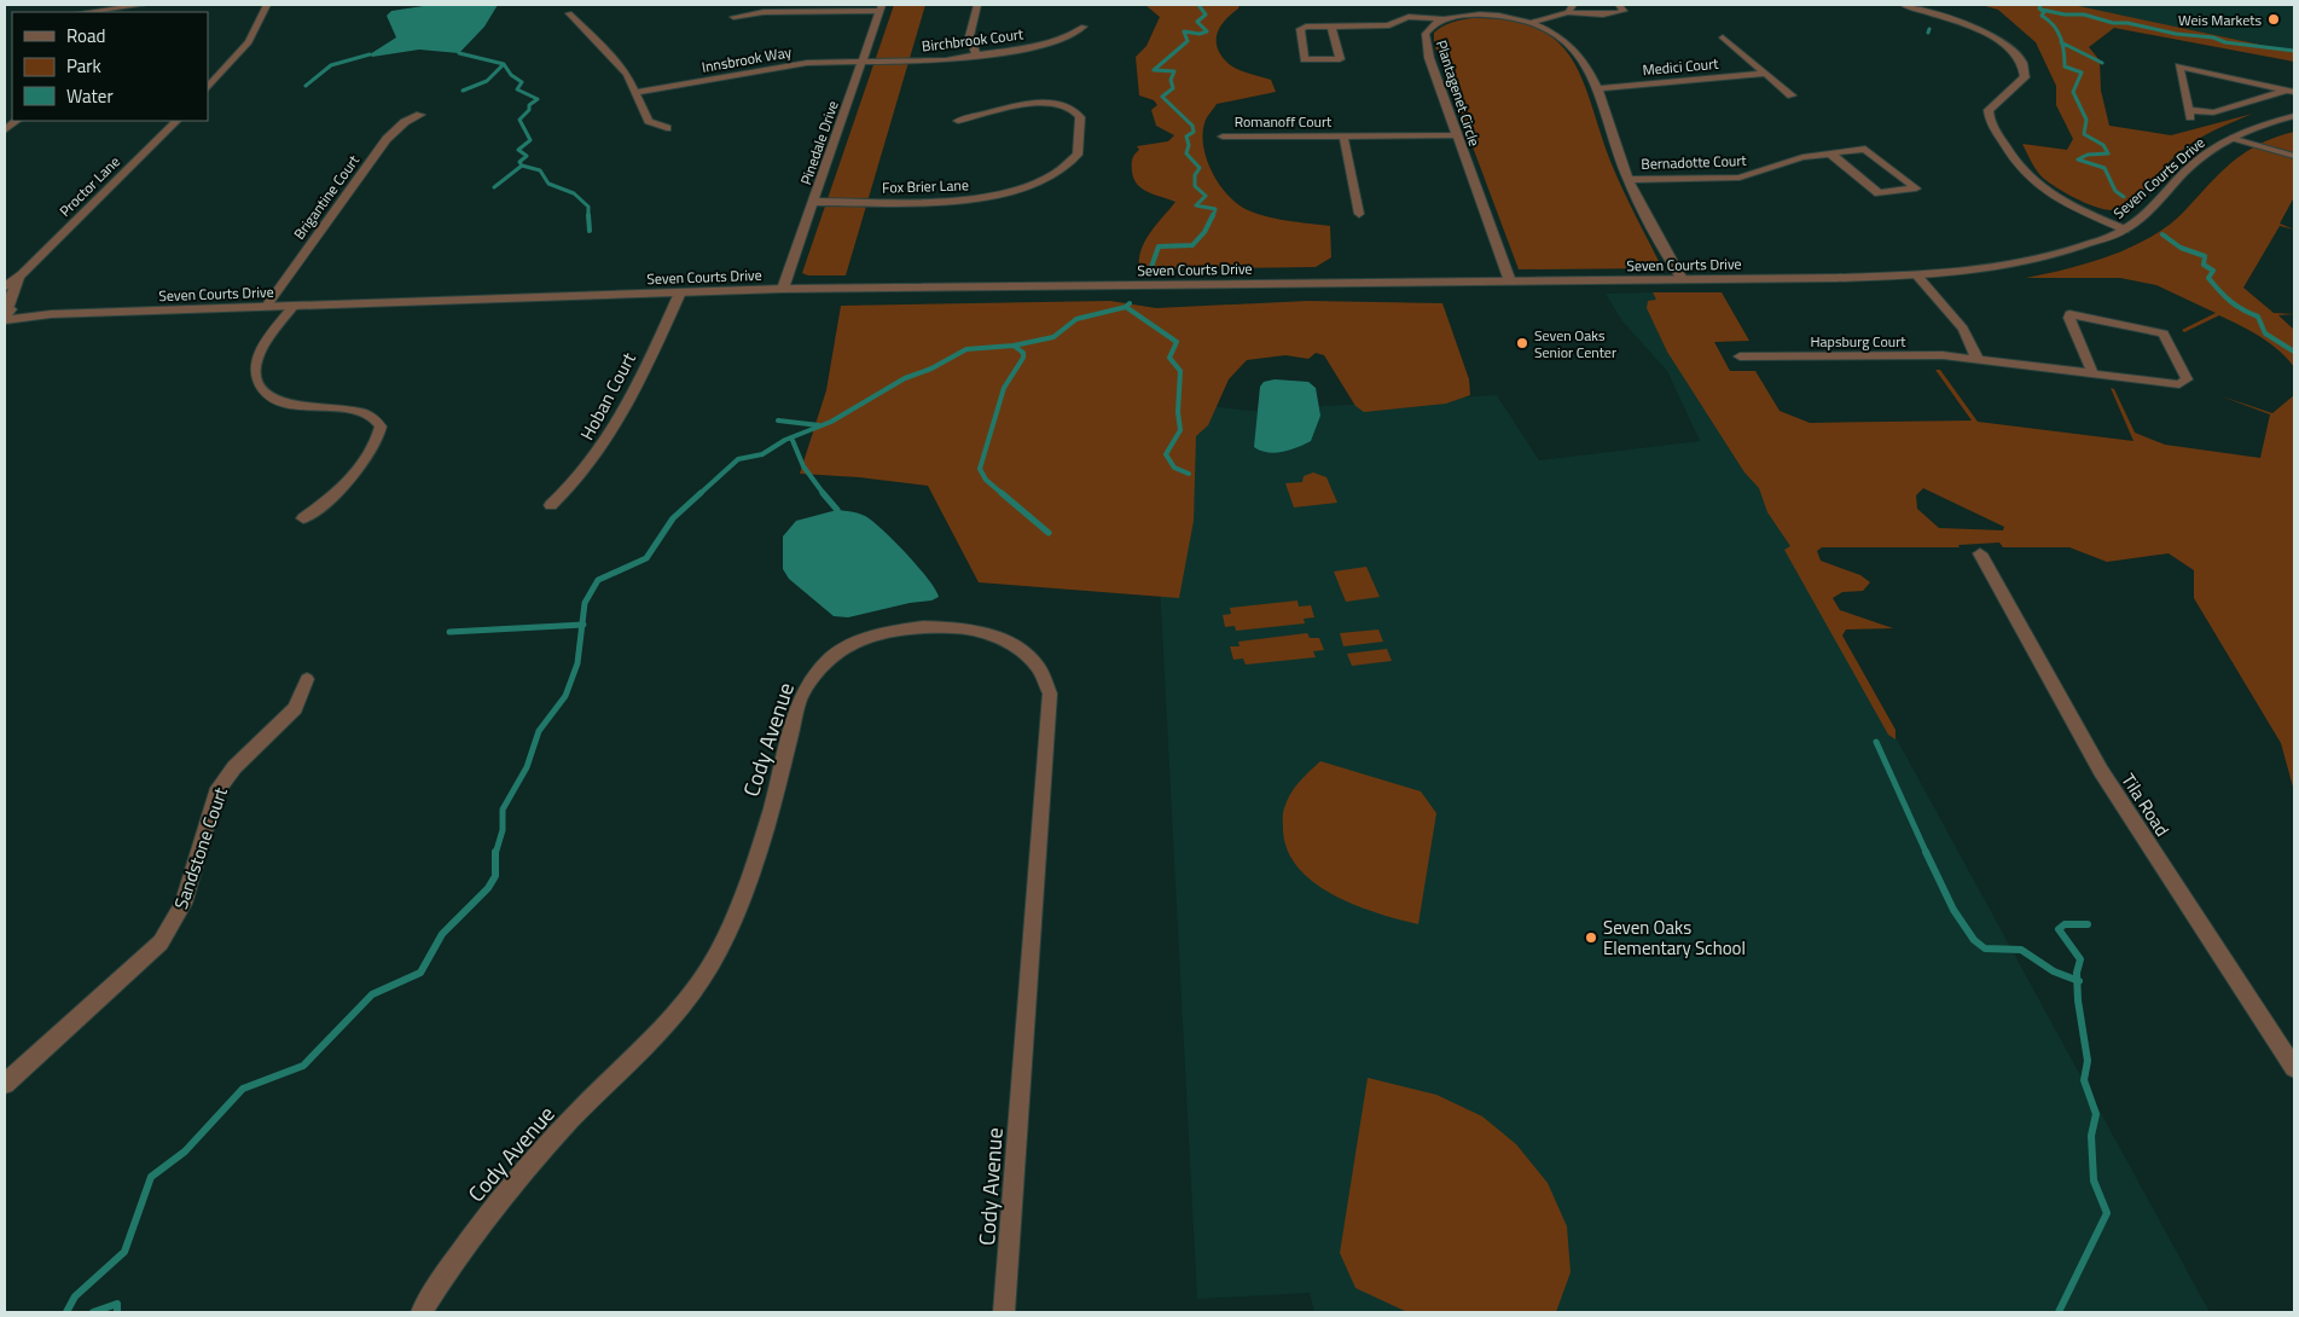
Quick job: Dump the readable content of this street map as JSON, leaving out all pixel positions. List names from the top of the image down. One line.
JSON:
{"streets":{"street":["Birchbrook Court","Innsbrook Way","Medici Court","Plantagenet Circle","Romanoff Court","Pinedale Drive","Bernadotte Court","Seven Courts Drive","Proctor Lane","Fox Brier Lane","Brigantine Court","Hapsburg Court","Hoban Court","Cody Avenue","Tila Road","Sandstone Court"]},"crossings":[["Birchbrook Court","Innsbrook Way"],["Birchbrook Court","Pinedale Drive"],["Innsbrook Way","Pinedale Drive"],["Medici Court","Plantagenet Circle"],["Plantagenet Circle","Romanoff Court"],["Plantagenet Circle","Bernadotte Court"],["Plantagenet Circle","Seven Courts Drive"],["Pinedale Drive","Seven Courts Drive"],["Pinedale Drive","Fox Brier Lane"],["Seven Courts Drive","Proctor Lane"],["Seven Courts Drive","Brigantine Court"],["Seven Courts Drive","Hoban Court"]],"places":["Weis Markets","Seven Oaks Senior Center","Seven Oaks Elementary School"],"legend":["Road","Park","Water"]}
